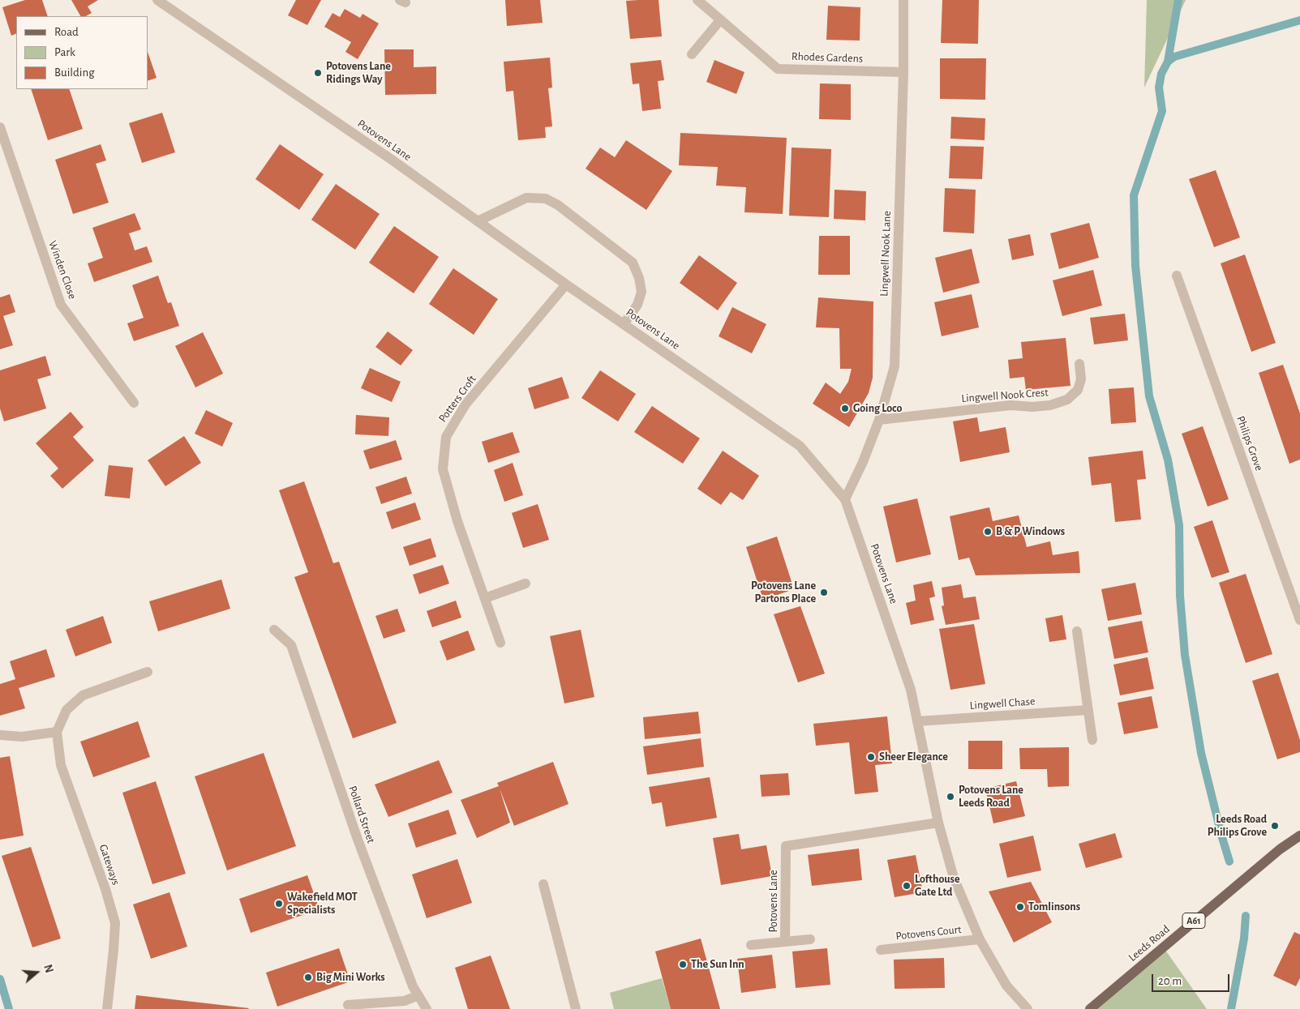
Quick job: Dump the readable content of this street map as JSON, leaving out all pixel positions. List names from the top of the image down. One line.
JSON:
{"streets":{"main road":["A61","Leeds Road"],"street":["Rhodes Gardens","Potovens Lane","Lingwell Nook Lane","Winden Close","Lingwell Nook Crest","Potters Croft","Philips Grove","Lingwell Chase","Pollard Street","Gateways","Potovens Court"]},"crossings":[["Rhodes Gardens","Lingwell Nook Lane"],["Potovens Lane","Lingwell Nook Lane"],["Potovens Lane","Potters Croft"],["Potovens Lane","Lingwell Chase"],["Potovens Lane","Potovens Court"],["Lingwell Nook Lane","Lingwell Nook Crest"]],"places":["Potovens Lane Ridings Way","Going Loco","B & P Windows","Potovens Lane Partons Place","Sheer Elegance","Potovens Lane Leeds Road","Leeds Road Philips Grove","Lofthouse Gate Ltd","Wakefield MOT Specialists","Tomlinsons","The Sun Inn","Big Mini Works"],"legend":["Road","Park","Building"],"scale_bar":"20 m","north":"right"}
